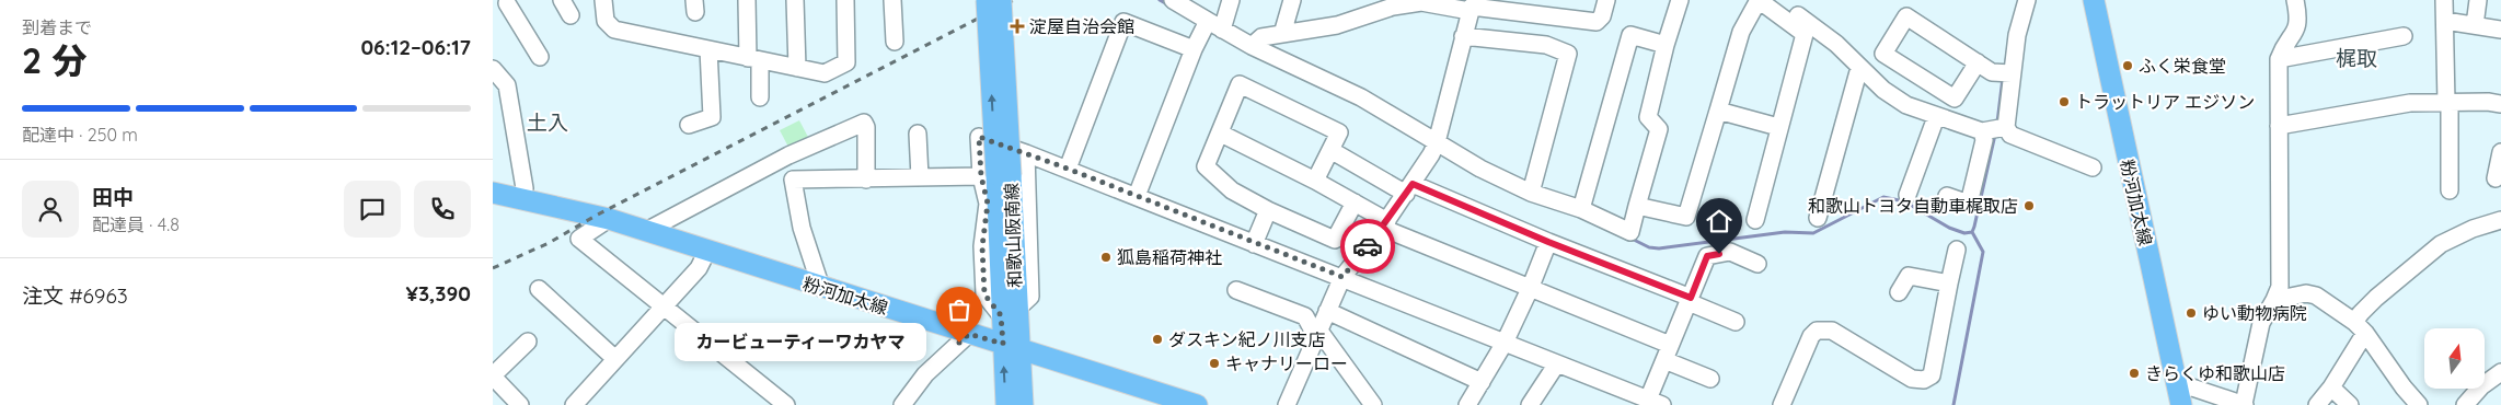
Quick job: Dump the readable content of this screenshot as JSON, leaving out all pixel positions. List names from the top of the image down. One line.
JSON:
{"streets":{"main road":["粉河加太線","和歌山阪南線"]},"crossings":[["粉河加太線","和歌山阪南線"]],"districts":["梶取","土入"],"places":{"health":["淀屋自治会館"],"other":["ふく栄食堂","トラットリア エジソン","和歌山トヨタ自動車梶取店","狐島稲荷神社","ゆい動物病院","ダスキン紀ノ川支店","カービューティーワカヤマ","キャナリーロー","きらくゆ和歌山店"]},"north":"top","page":{"heading":["2 分","到着まで","06:12–06:17"],"panel":["田中","配達員 · 4.8","注文 #6963","¥3,390"],"bar":"配達中 · 250 m","bubble":"カービューティーワカヤマ"}}
